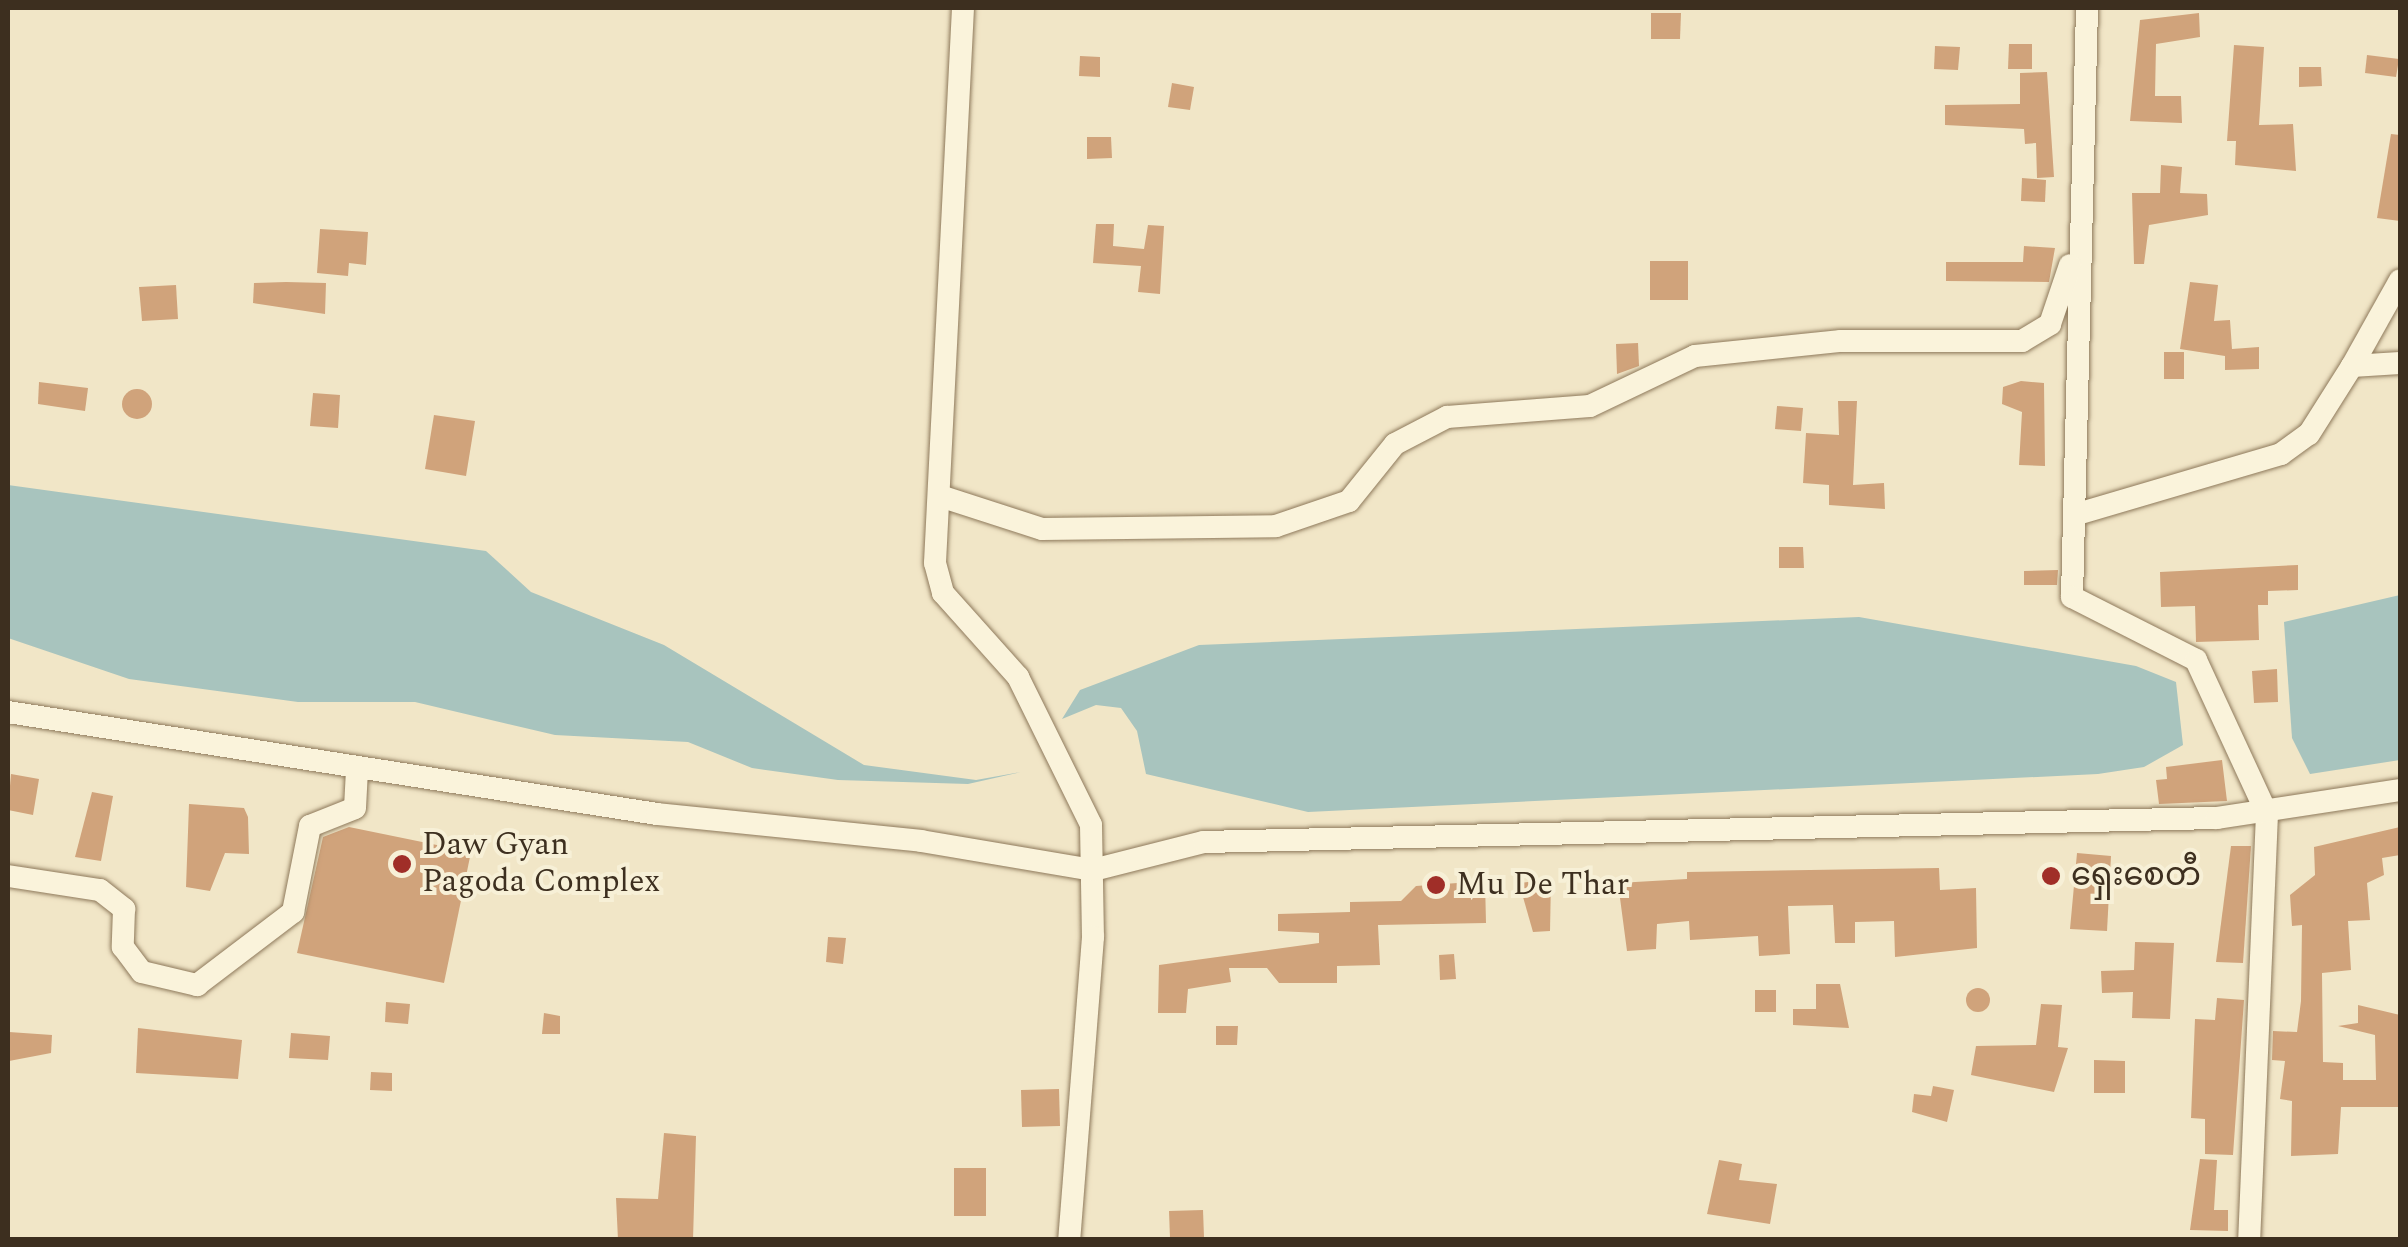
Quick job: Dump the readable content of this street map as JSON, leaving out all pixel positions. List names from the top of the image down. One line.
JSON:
{"places":["Daw Gyan Pagoda Complex","ရှေးစေတီ","Mu De Thar"]}
